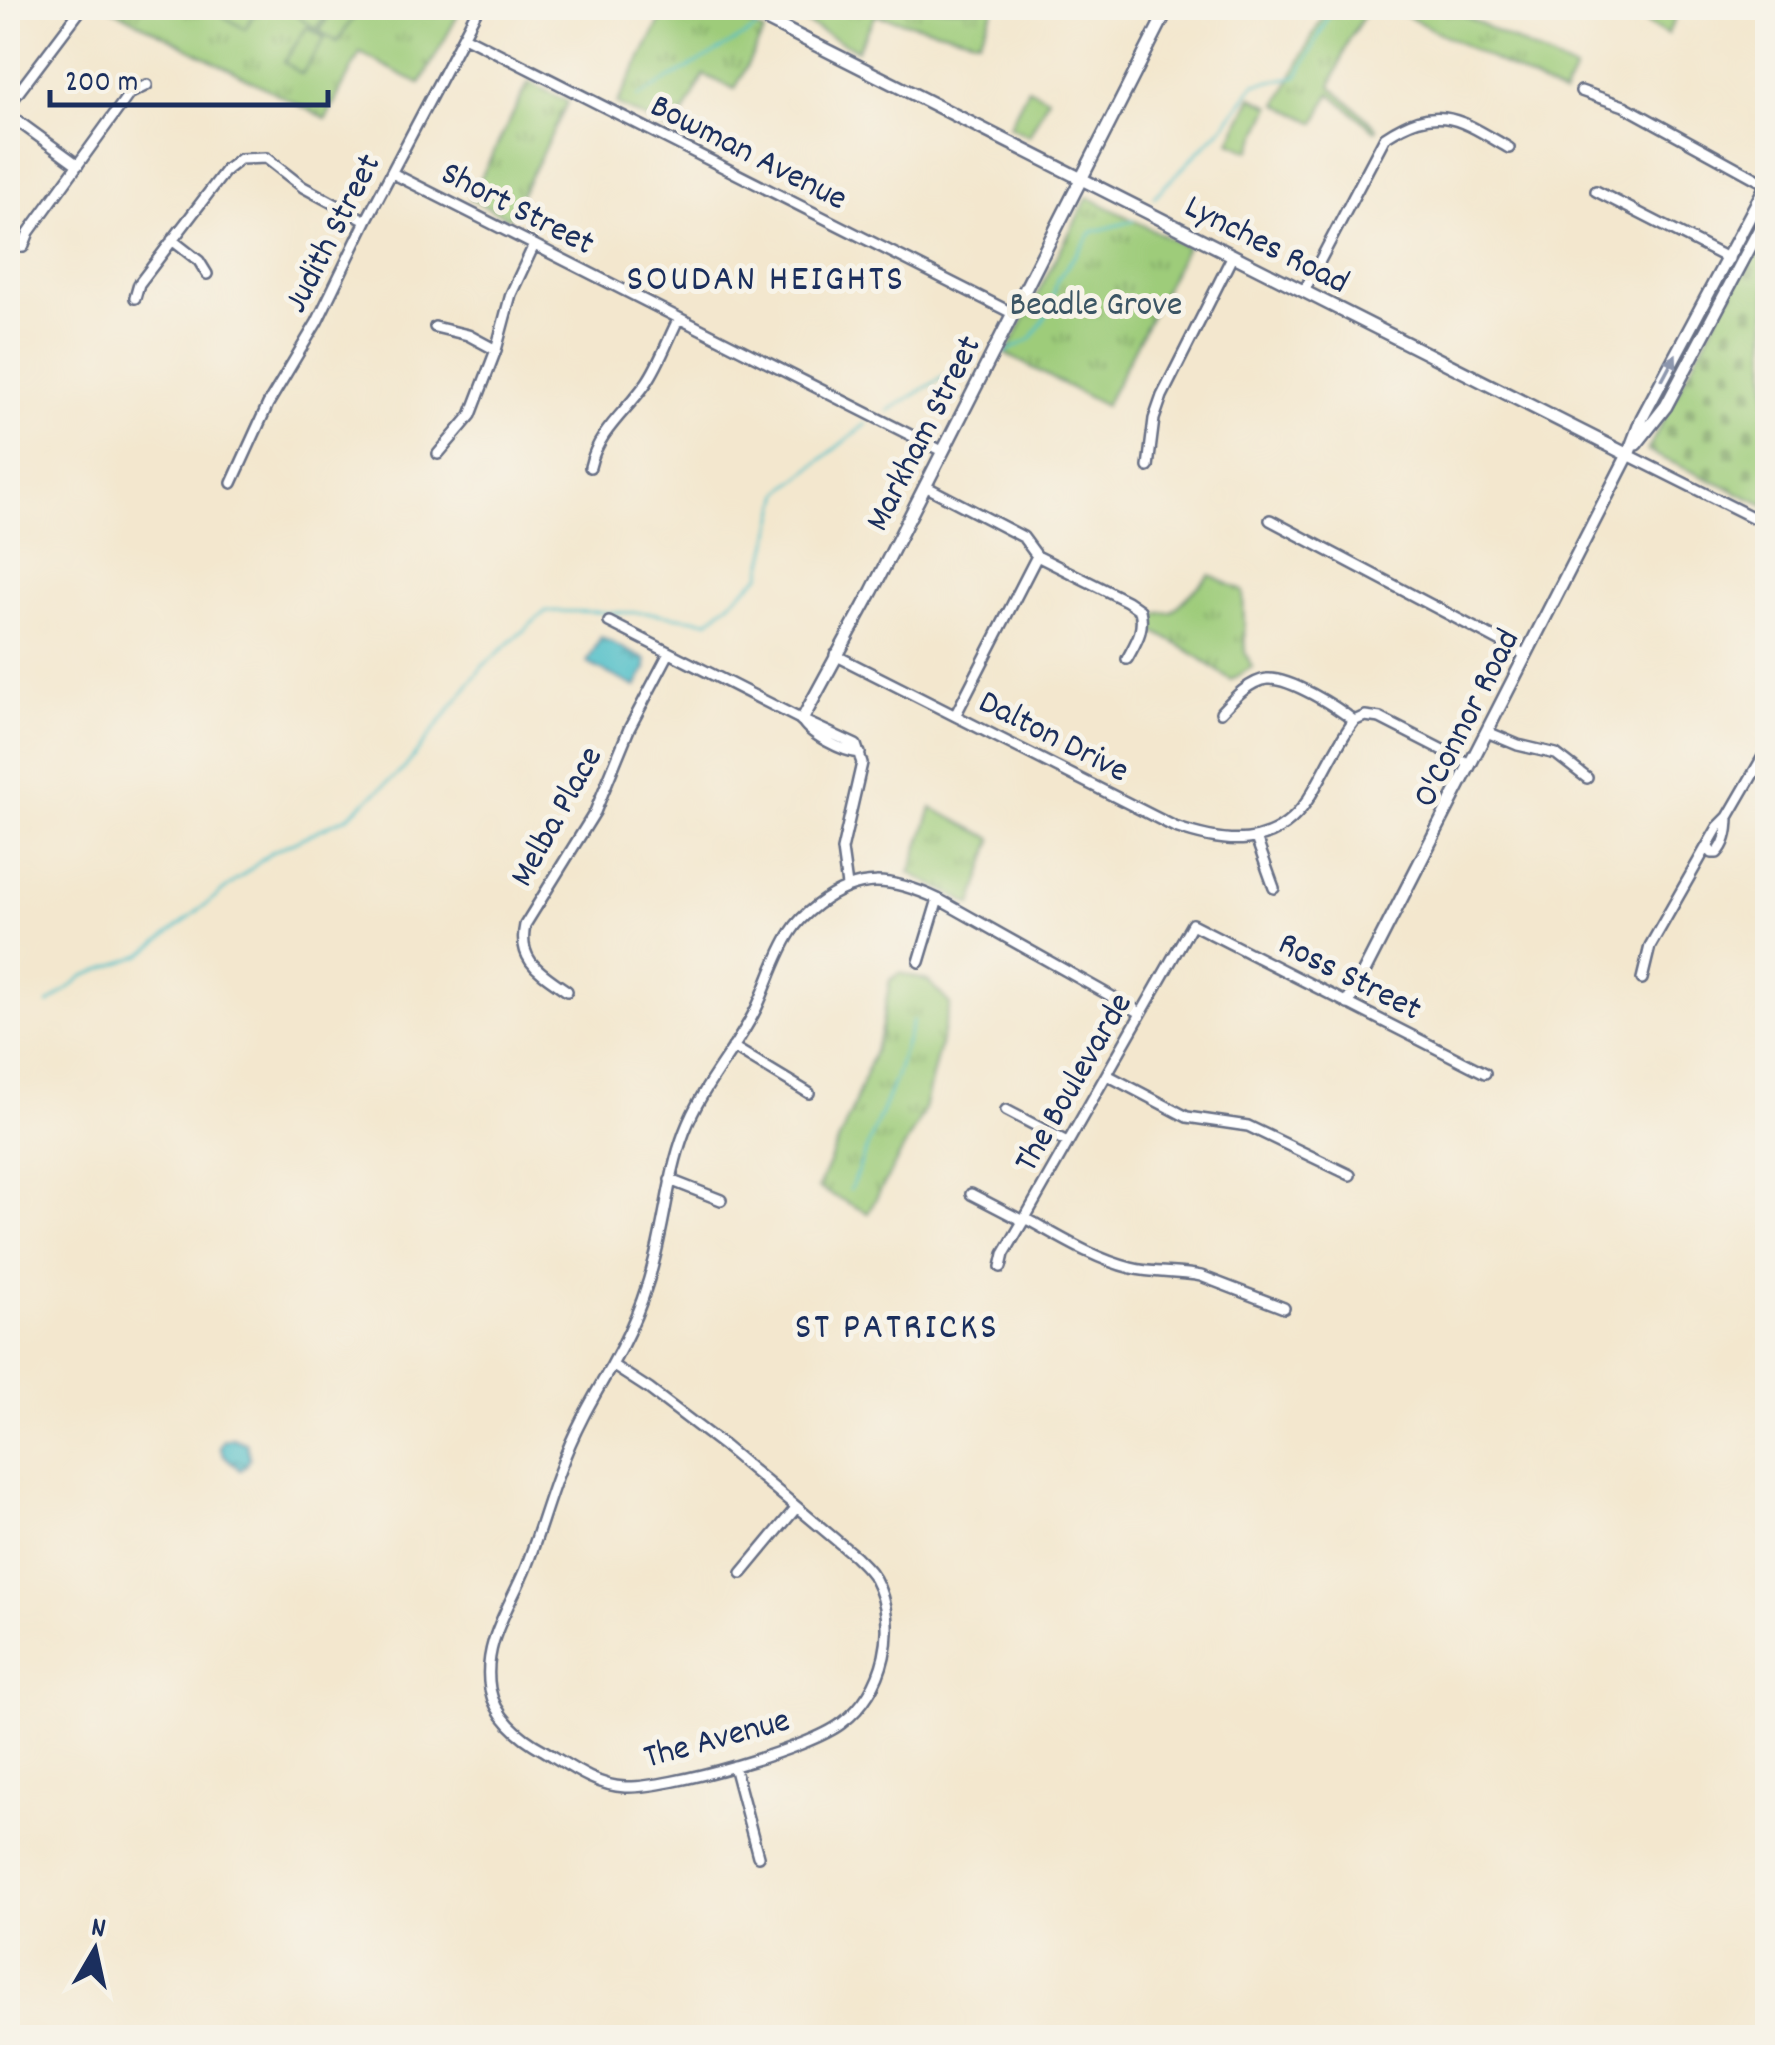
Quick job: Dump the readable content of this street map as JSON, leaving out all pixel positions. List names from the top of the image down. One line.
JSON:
{"streets":{"street":["Bowman Avenue","Short Street","Judith Street","Lynches Road","Markham Street","O'Connor Road","Dalton Drive","Melba Place","Ross Street","The Boulevarde","The Avenue"]},"crossings":[["Bowman Avenue","Judith Street"],["Bowman Avenue","Markham Street"],["Short Street","Judith Street"],["Short Street","Markham Street"],["Lynches Road","Markham Street"],["Lynches Road","O'Connor Road"],["Markham Street","Dalton Drive"],["O'Connor Road","Ross Street"],["Ross Street","The Boulevarde"]],"districts":["SOUDAN HEIGHTS","ST PATRICKS"],"parks":["Beadle Grove"],"scale_bar":"200 m","north":"top"}
